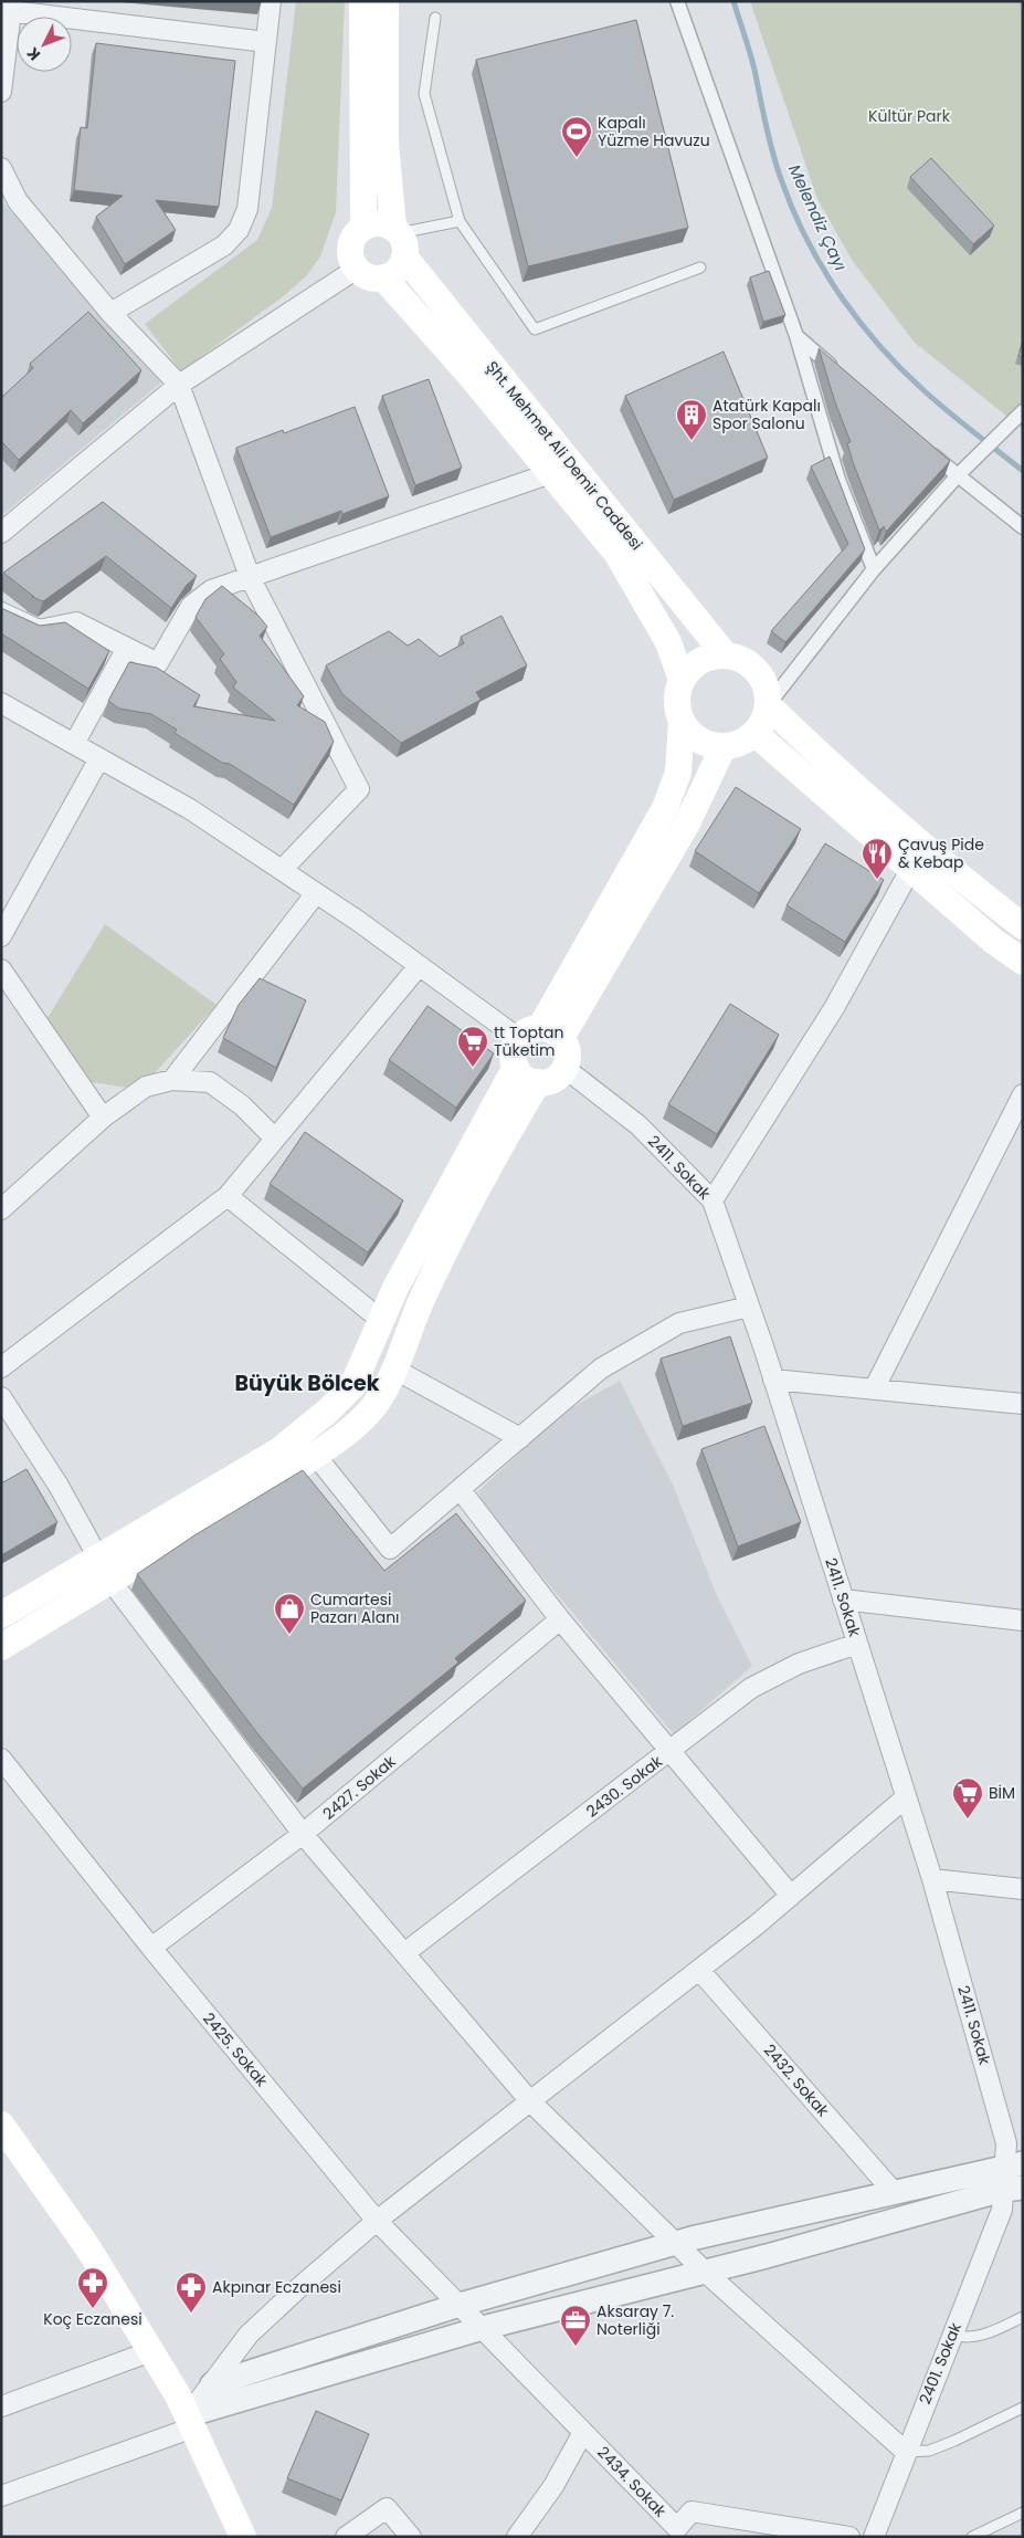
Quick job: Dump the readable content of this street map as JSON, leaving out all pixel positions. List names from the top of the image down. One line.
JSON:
{"streets":{"main road":["Şht. Mehmet Ali Demir Caddesi"],"street":["2411. Sokak","2430. Sokak","2427. Sokak","2425. Sokak","2432. Sokak","2401. Sokak","2434. Sokak"]},"crossings":[["2411. Sokak","2430. Sokak"],["2411. Sokak","2401. Sokak"],["2427. Sokak","2425. Sokak"],["2425. Sokak","2434. Sokak"]],"districts":["Büyük Bölcek"],"water":["Melendiz Çayı"],"parks":["Kültür Park"],"places":{"sports":["Kapalı Yüzme Havuzu"],"building":["Atatürk Kapalı Spor Salonu"],"restaurant":["Çavuş Pide & Kebap"],"supermarket":["tt Toptan Tüketim","BİM"],"shop":["Cumartesi Pazarı Alanı"],"pharmacy":["Koç Eczanesi","Akpınar Eczanesi"],"office":["Aksaray 7. Noterliği"]},"north":"bottom left"}
